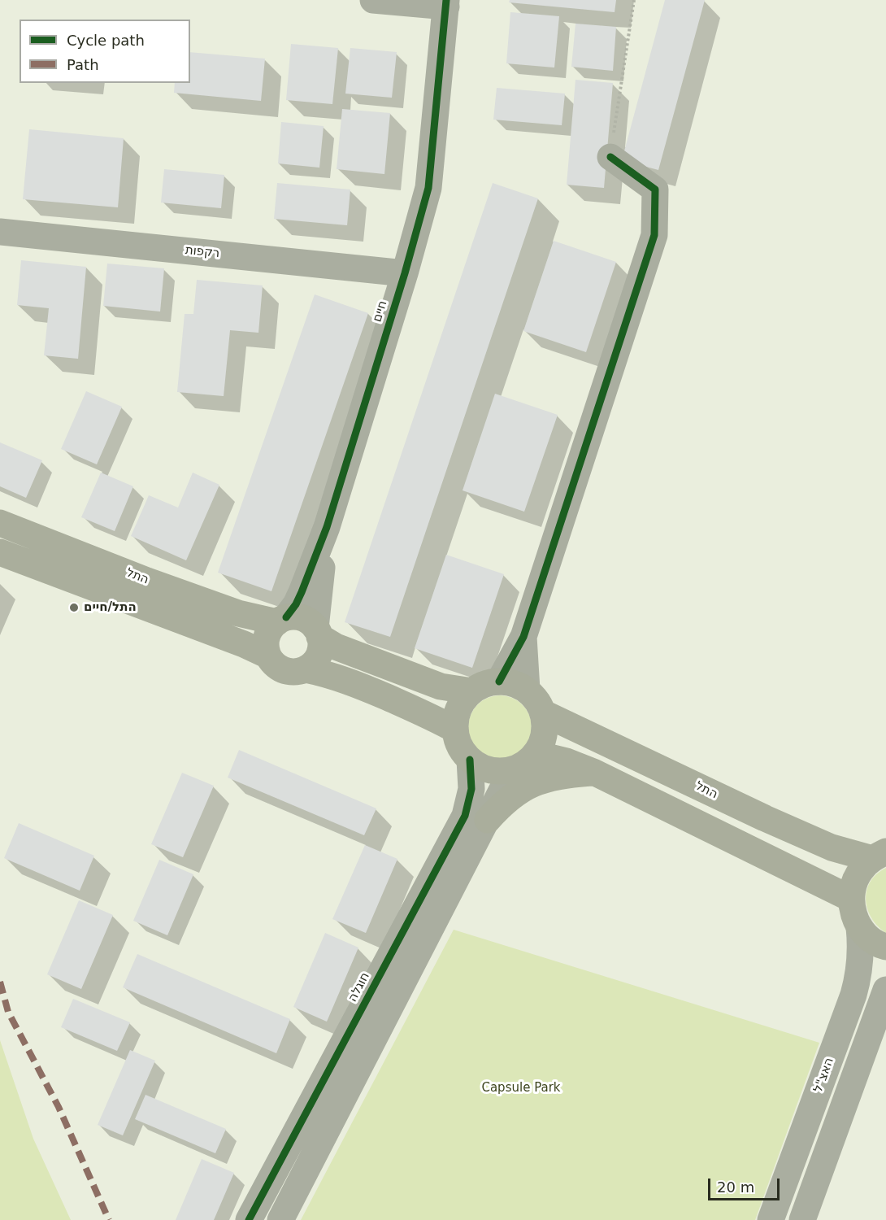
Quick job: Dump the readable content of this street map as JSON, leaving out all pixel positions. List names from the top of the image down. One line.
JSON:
{"streets":{"main road":["התל"],"street":["רקפות","חיים","חוגלה","האצ\"ל"]},"crossings":[["רקפות","חיים"],["חיים","התל"],["התל","חוגלה"]],"parks":["Capsule Park"],"places":["התל/חיים"],"legend":["Cycle path","Path"],"scale_bar":"20 m"}
